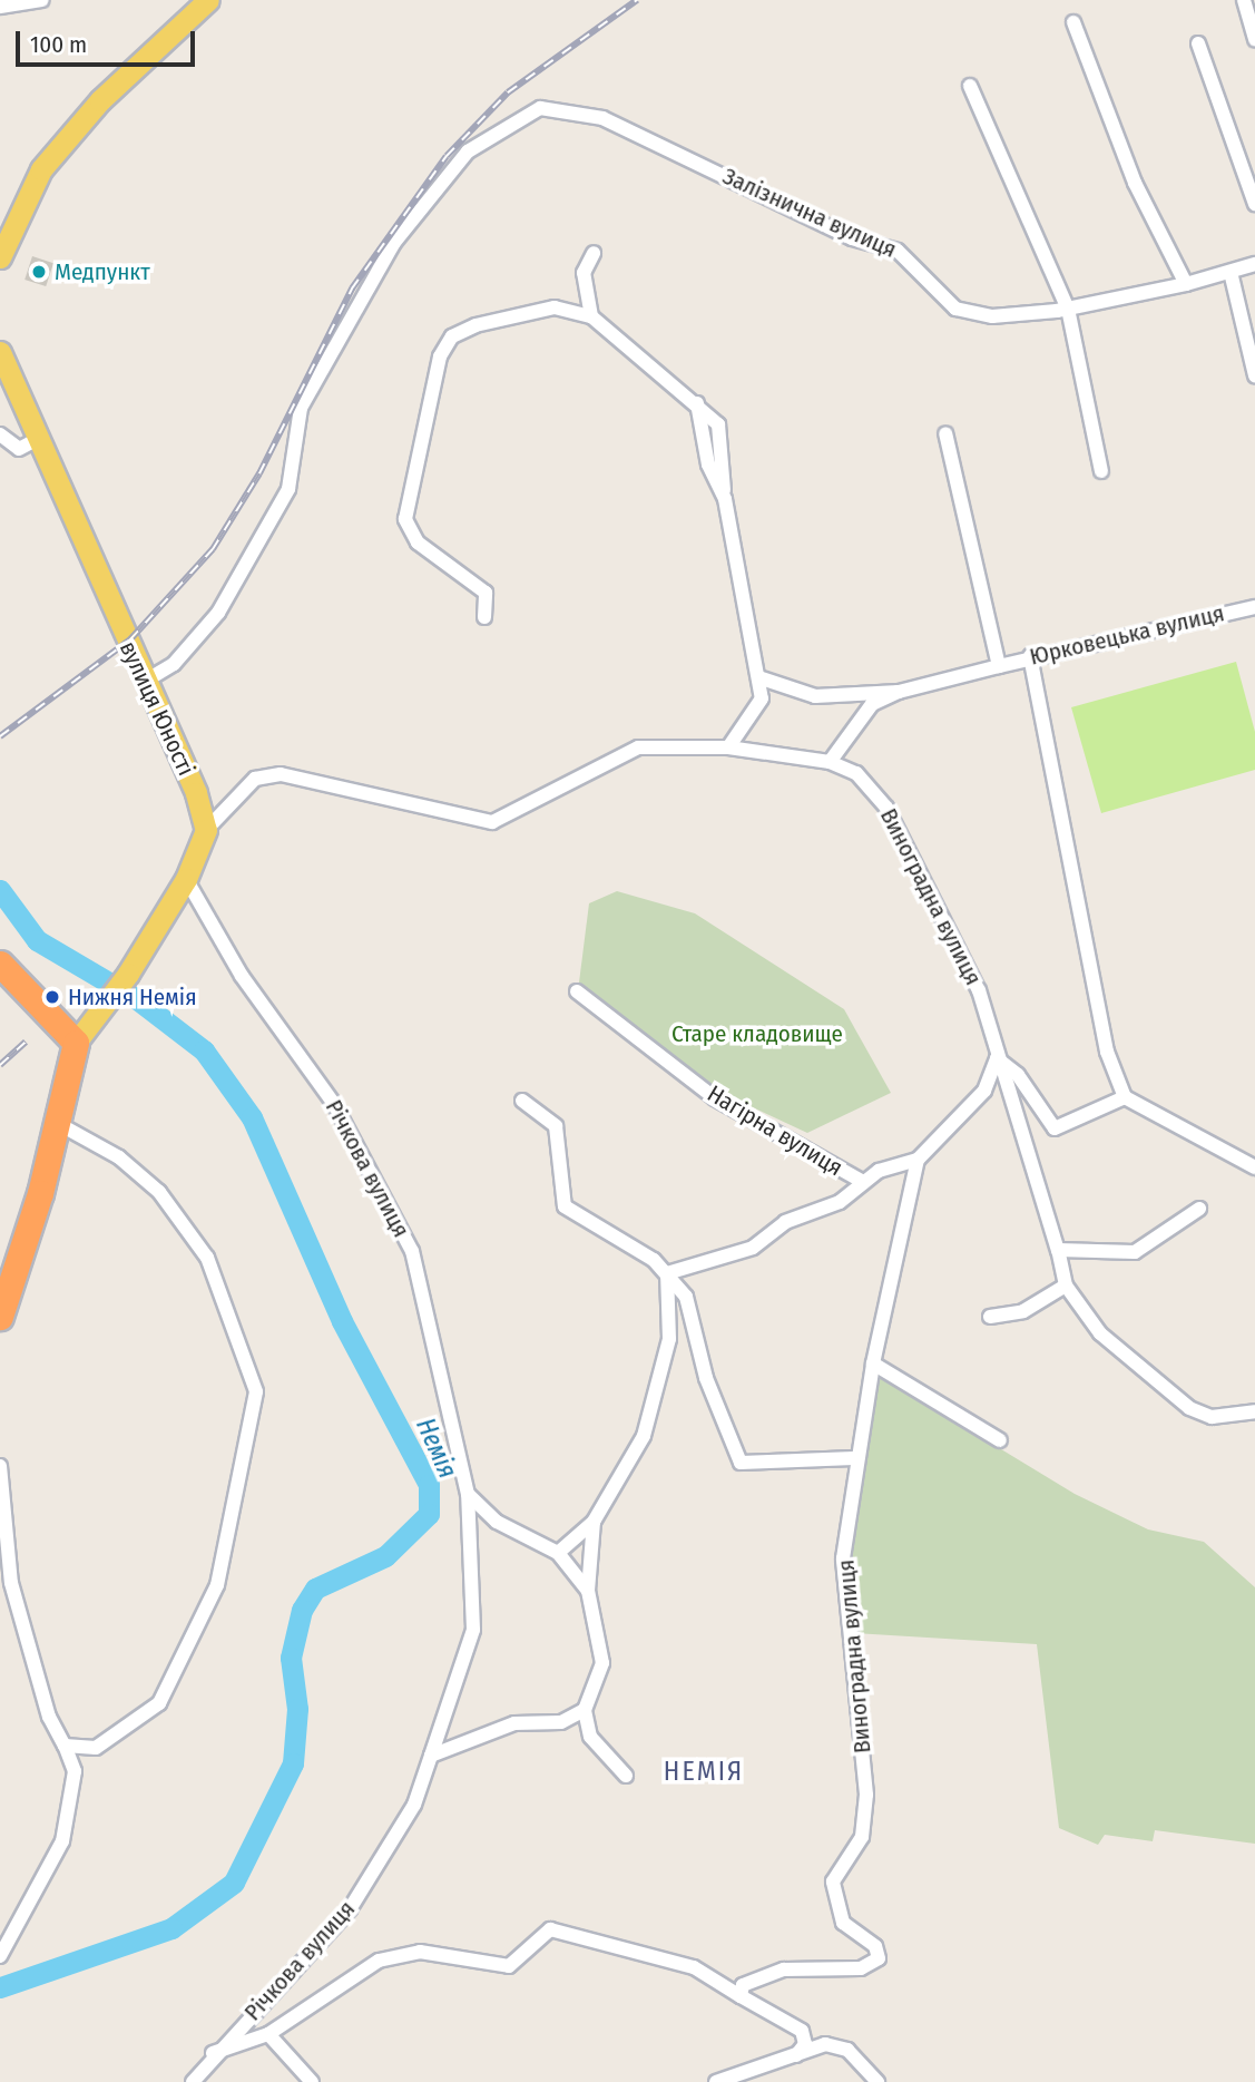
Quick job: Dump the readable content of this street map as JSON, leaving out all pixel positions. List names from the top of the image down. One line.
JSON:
{"streets":{"main road":["вулиця Юності"],"street":["Залізнична вулиця","Юрковецька вулиця","Виноградна вулиця","Нагірна вулиця","Річкова вулиця"]},"crossings":[["Залізнична вулиця","вулиця Юності"],["Юрковецька вулиця","Виноградна вулиця"],["Виноградна вулиця","Нагірна вулиця"]],"districts":["НЕМІЯ"],"water":["Немія"],"parks":["Старе кладовище"],"places":["Медпункт","Нижня Немія"],"scale_bar":"100 m"}
